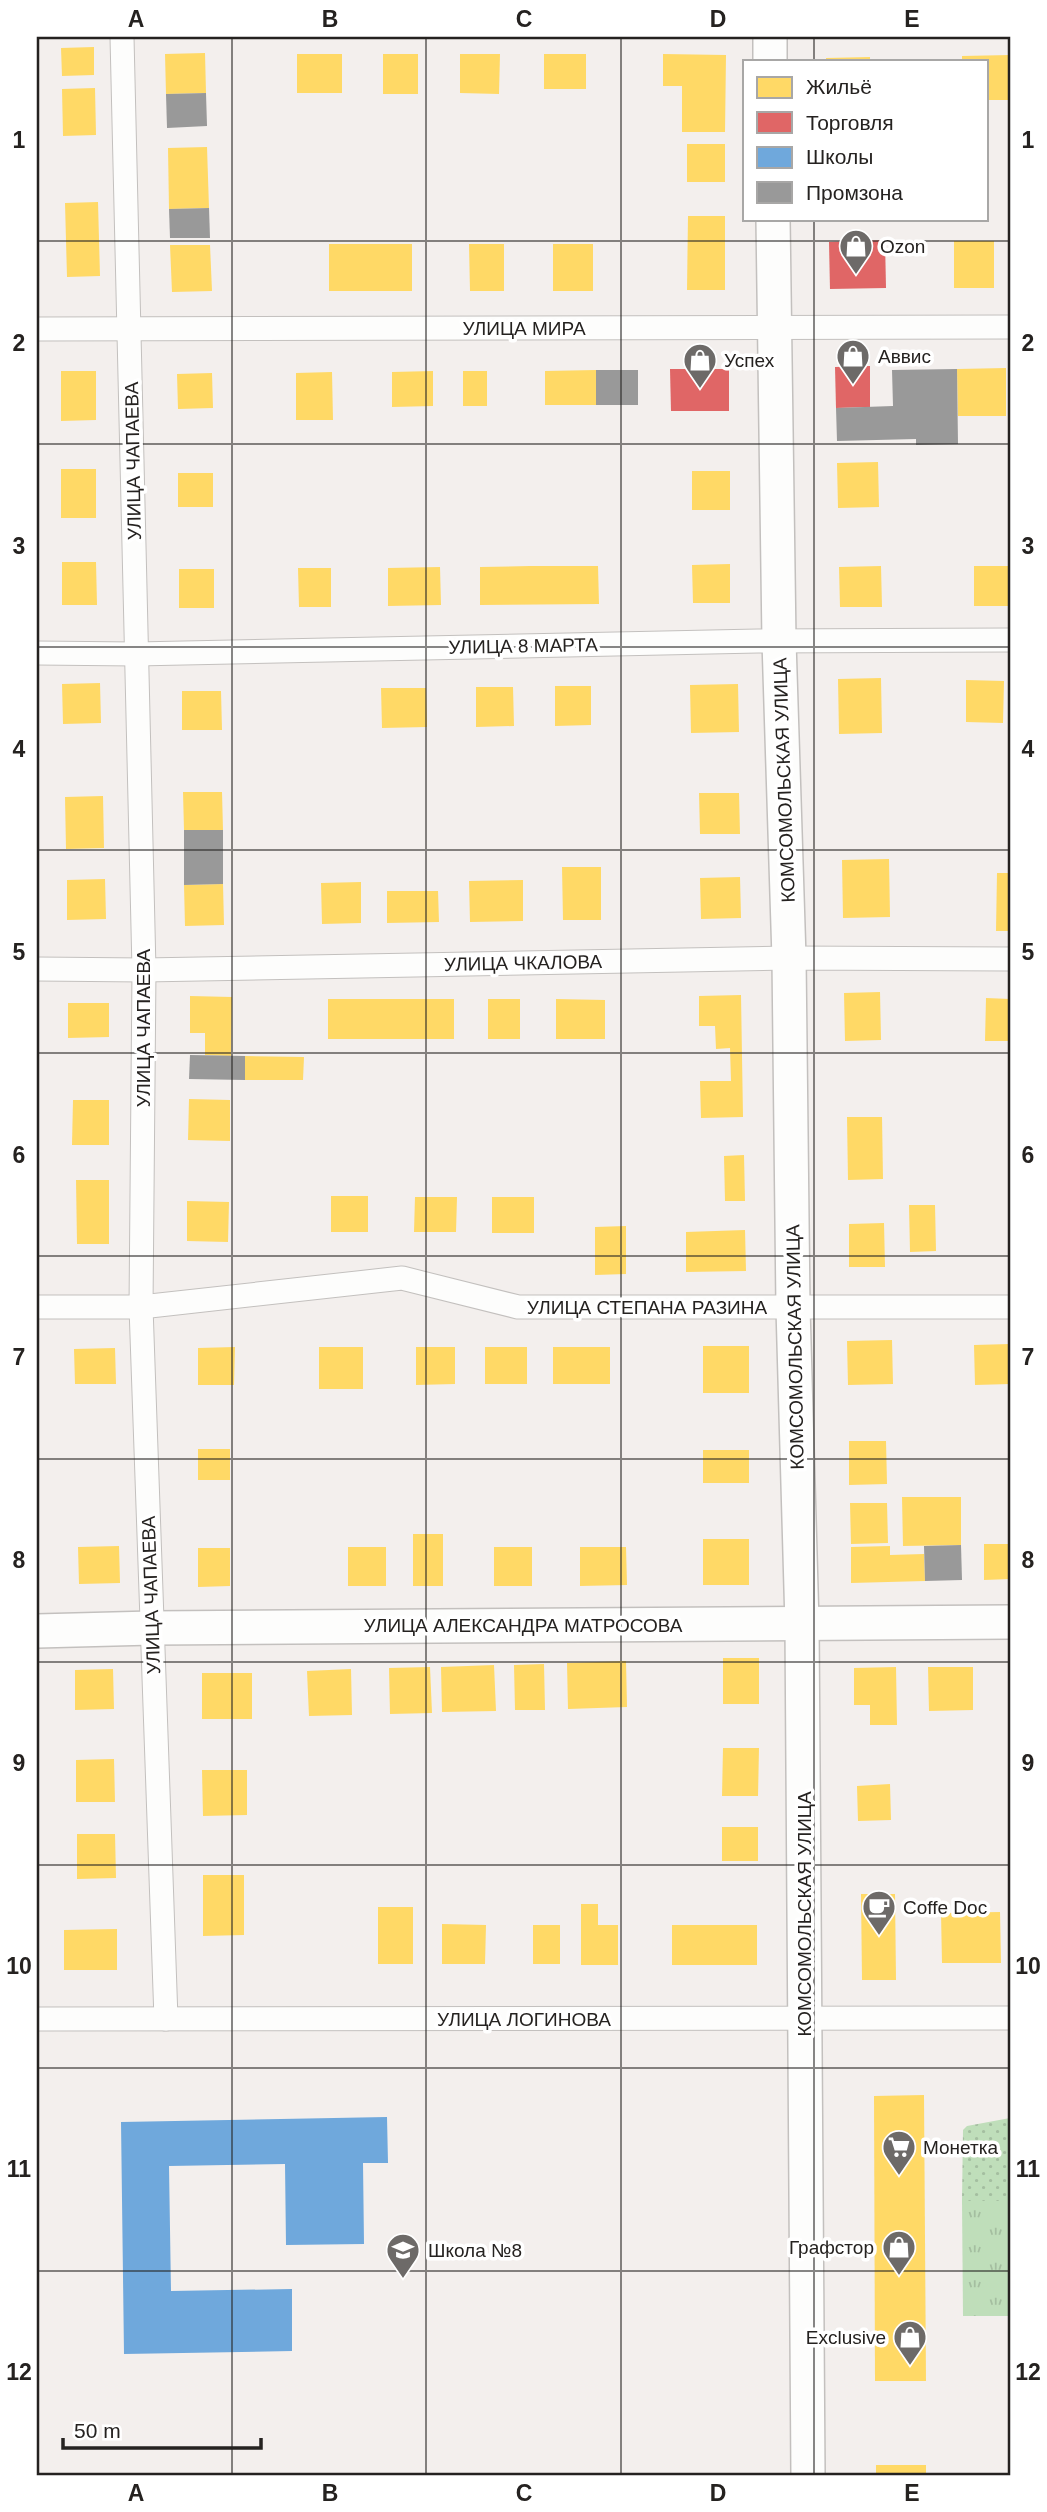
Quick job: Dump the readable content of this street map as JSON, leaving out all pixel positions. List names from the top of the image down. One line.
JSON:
{"streets":{"street":["УЛИЦА МИРА","УЛИЦА ЧАПАЕВА","УЛИЦА 8 МАРТА","КОМСОМОЛЬСКАЯ УЛИЦА","УЛИЦА ЧКАЛОВА","УЛИЦА СТЕПАНА РАЗИНА","УЛИЦА АЛЕКСАНДРА МАТРОСОВА","УЛИЦА ЛОГИНОВА"]},"crossings":[["УЛИЦА МИРА","УЛИЦА ЧАПАЕВА"],["УЛИЦА МИРА","КОМСОМОЛЬСКАЯ УЛИЦА"],["УЛИЦА ЧАПАЕВА","УЛИЦА 8 МАРТА"],["УЛИЦА ЧАПАЕВА","УЛИЦА ЧКАЛОВА"],["УЛИЦА ЧАПАЕВА","УЛИЦА СТЕПАНА РАЗИНА"],["УЛИЦА ЧАПАЕВА","УЛИЦА АЛЕКСАНДРА МАТРОСОВА"],["УЛИЦА ЧАПАЕВА","УЛИЦА ЛОГИНОВА"],["УЛИЦА 8 МАРТА","КОМСОМОЛЬСКАЯ УЛИЦА"],["КОМСОМОЛЬСКАЯ УЛИЦА","УЛИЦА ЧКАЛОВА"],["КОМСОМОЛЬСКАЯ УЛИЦА","УЛИЦА СТЕПАНА РАЗИНА"],["КОМСОМОЛЬСКАЯ УЛИЦА","УЛИЦА АЛЕКСАНДРА МАТРОСОВА"],["КОМСОМОЛЬСКАЯ УЛИЦА","УЛИЦА ЛОГИНОВА"]],"places":{"shop":["Ozon","Аввис","Успех","Графстор","Exclusive"],"cafe":["Coffe Doc"],"supermarket":["Монетка"],"school or university":["Школа №8"]},"legend":["Жильё","Торговля","Школы","Промзона"],"scale_bar":"50 m","grid":{"columns":["A","B","C","D","E"],"rows":["1","2","3","4","5","6","7","8","9","10","11","12"]}}
